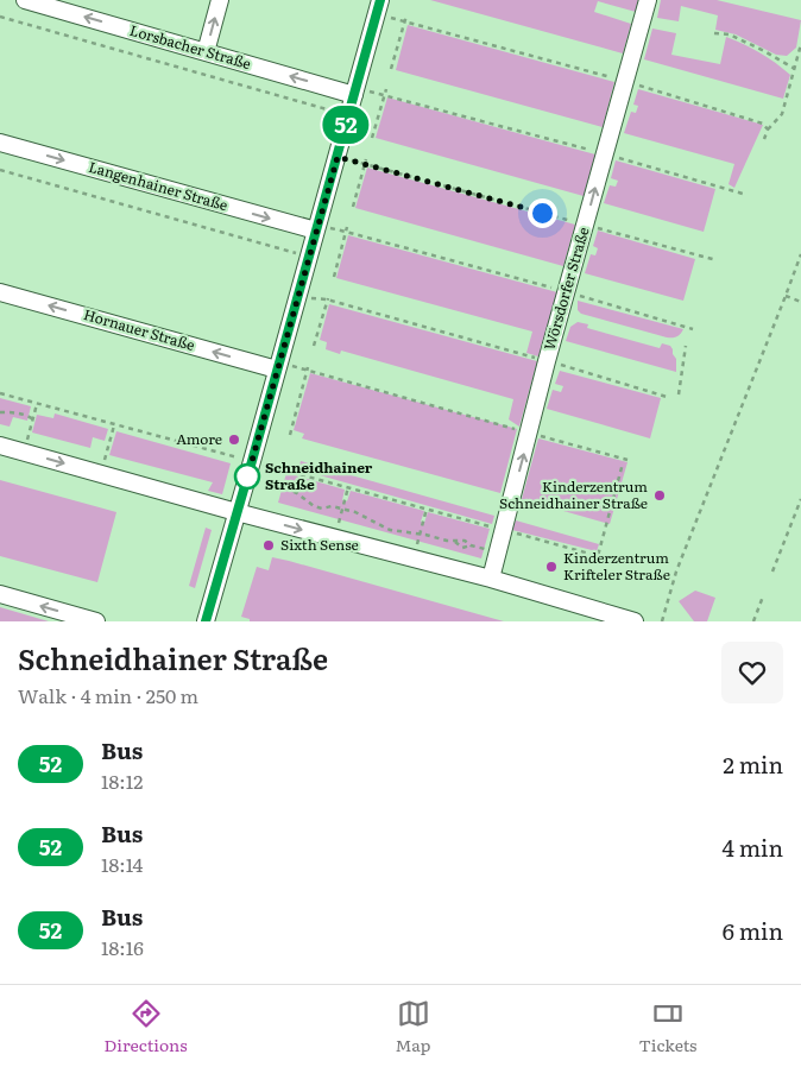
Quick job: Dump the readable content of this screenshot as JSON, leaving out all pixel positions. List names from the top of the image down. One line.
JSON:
{"streets":{"street":["Lorsbacher Straße","Langenhainer Straße","Wörsdorfer Straße","Hornauer Straße"]},"one_way":["Lorsbacher Straße","Langenhainer Straße","Hornauer Straße"],"places":["Amore","Schneidhainer Straße","Kinderzentrum Schneidhainer Straße","Sixth Sense","Kinderzentrum Krifteler Straße"],"lines":["bus line 52"],"page":{"on_map":"52","heading":["Schneidhainer Straße","Walk · 4 min · 250 m"],"list":[{"mark":"52","name":"Bus","note":"18:12","value":"2 min"},{"mark":"52","name":"Bus","note":"18:14","value":"4 min"},{"mark":"52","name":"Bus","note":"18:16","value":"6 min"}],"tabs":["Directions","Map","Tickets"]}}
